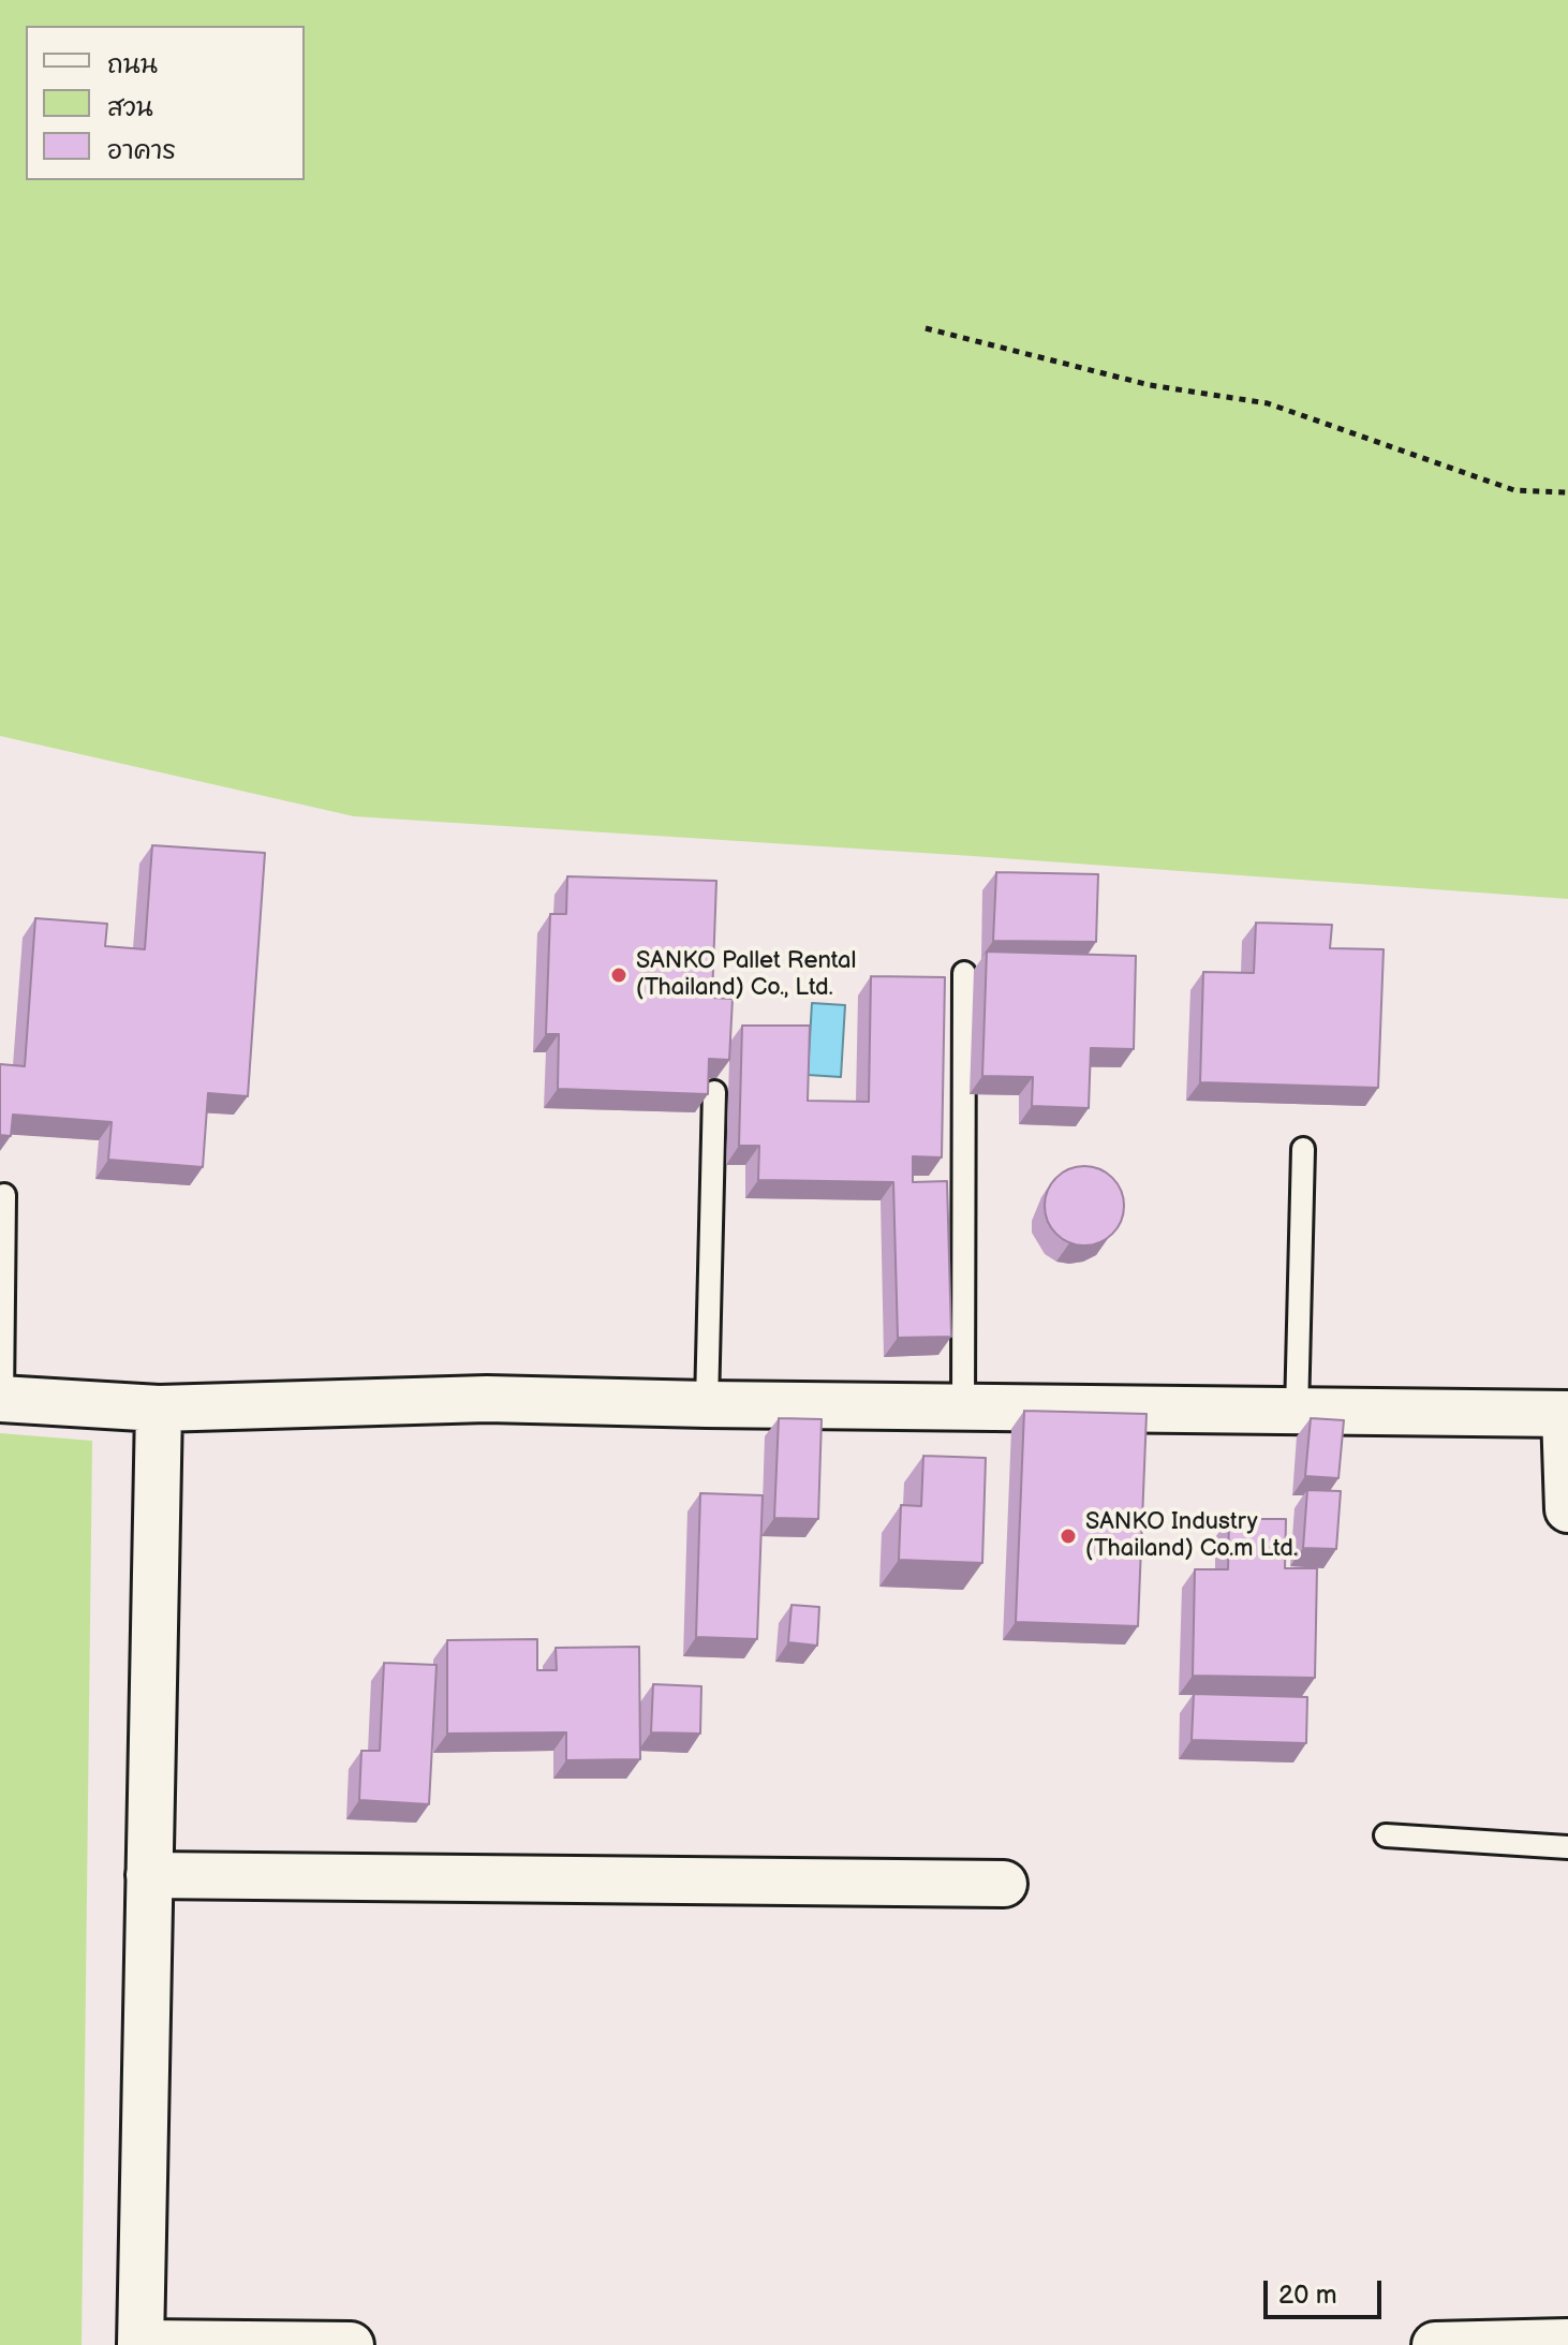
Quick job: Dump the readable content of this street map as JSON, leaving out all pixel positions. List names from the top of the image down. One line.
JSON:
{"places":["SANKO Pallet Rental (Thailand) Co., Ltd.","SANKO Industry (Thailand) Co.m Ltd."],"legend":["ถนน","สวน","อาคาร"],"scale_bar":"20 m"}
